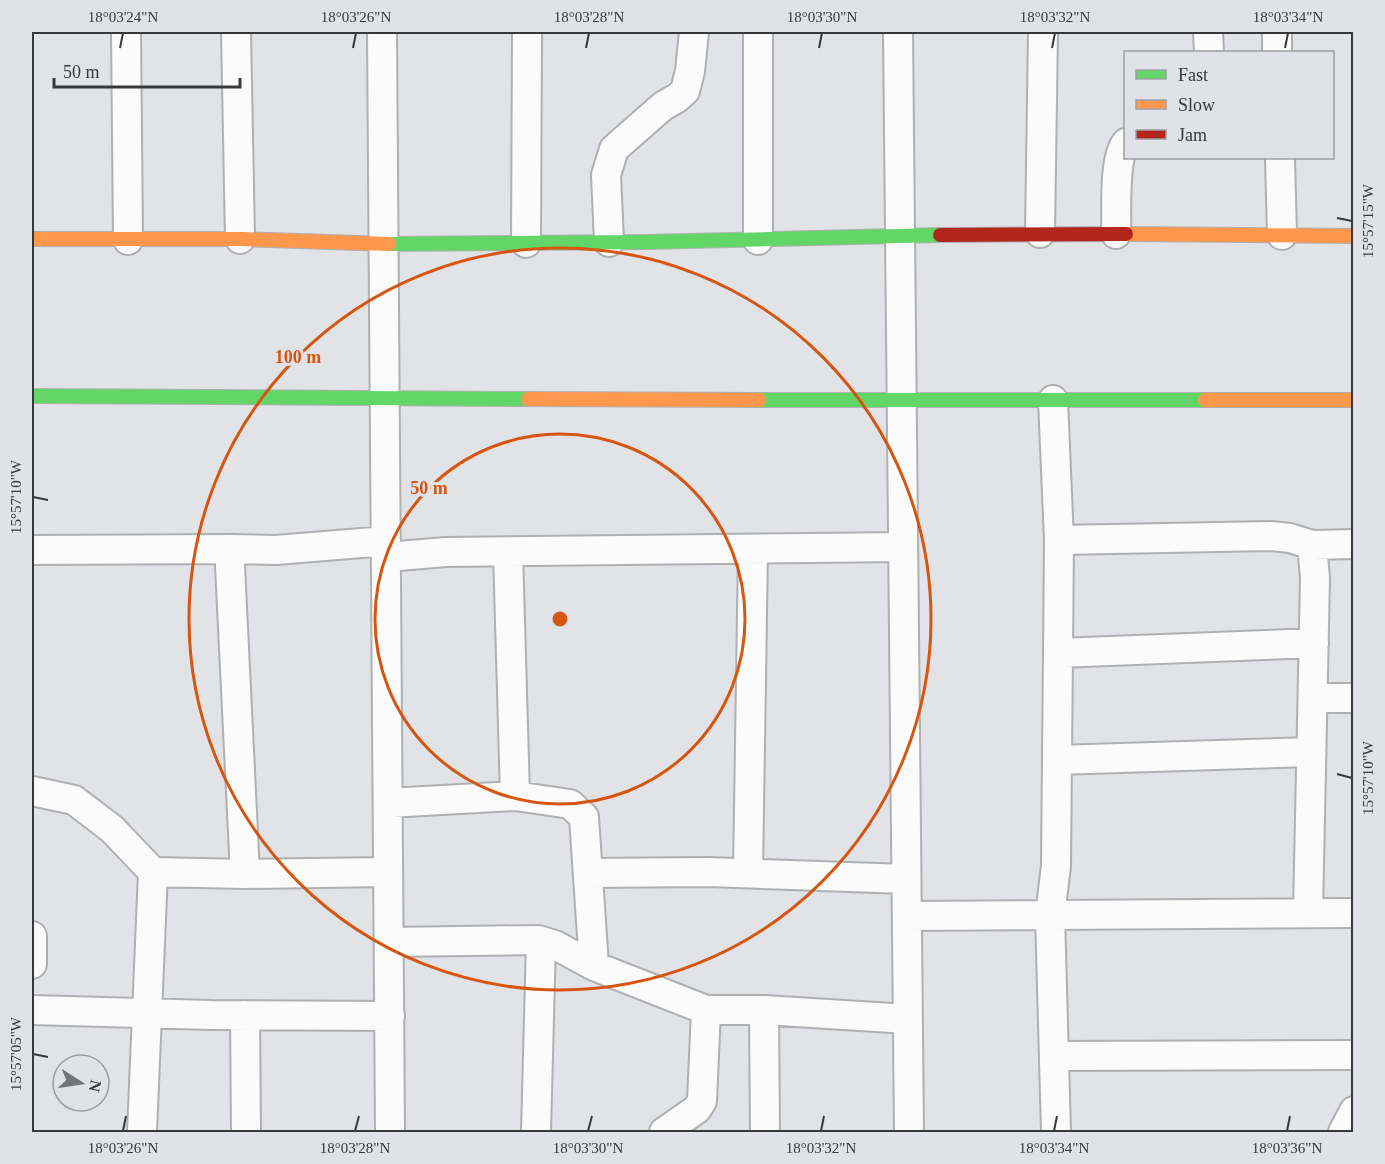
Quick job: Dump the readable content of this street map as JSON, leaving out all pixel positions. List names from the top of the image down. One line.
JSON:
{"legend":["Fast","Slow","Jam"],"scale_bar":"50 m","north":"right","coordinates":["18°03'24\"N","18°03'26\"N","18°03'28\"N","18°03'30\"N","18°03'32\"N","18°03'34\"N","15°57'15\"W","15°57'10\"W","15°57'05\"W","18°03'36\"N"],"rings":["100 m","50 m"]}
